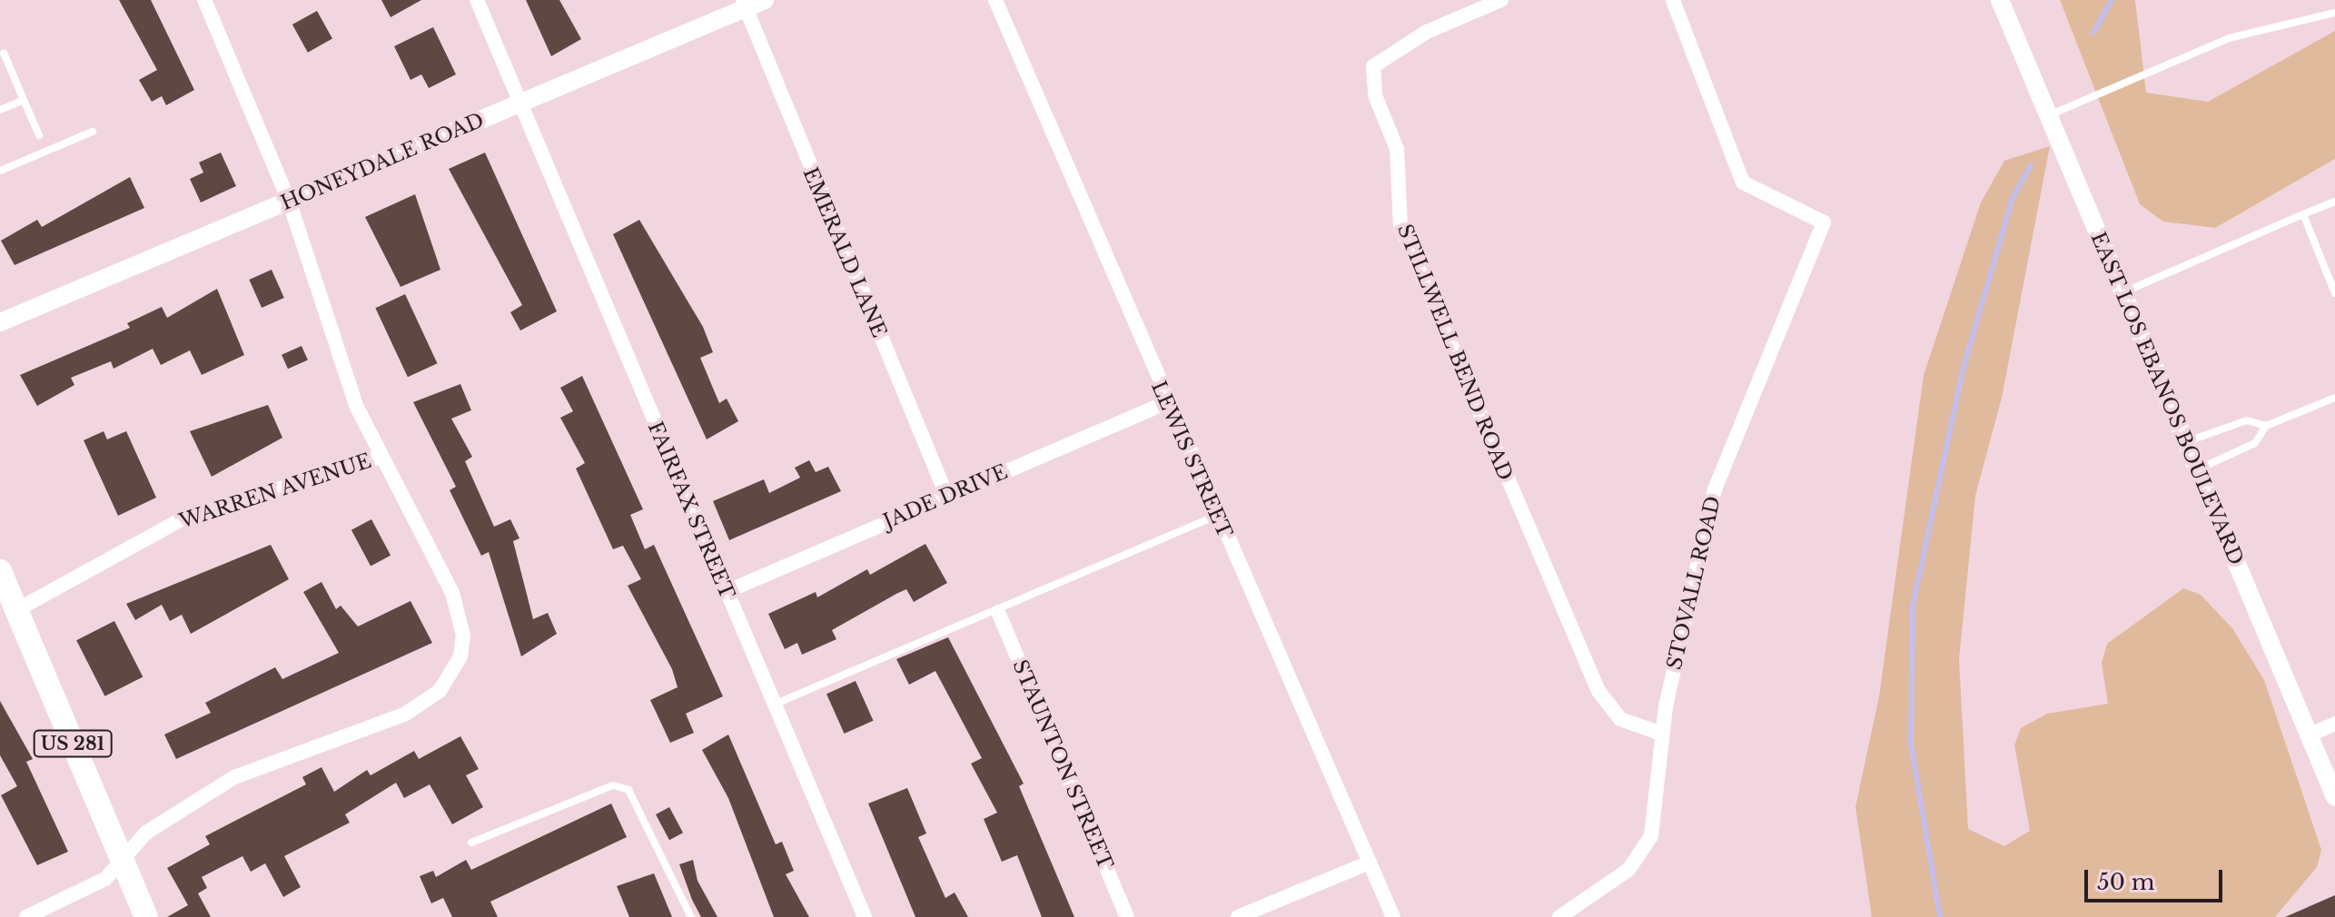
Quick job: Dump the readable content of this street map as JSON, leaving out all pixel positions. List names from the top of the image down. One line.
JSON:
{"streets":{"main road":["US 281"],"street":["HONEYDALE ROAD","EMERALD LANE","STILLWELL BEND ROAD","EAST LOS EBANOS BOULEVARD","LEWIS STREET","WARREN AVENUE","JADE DRIVE","FAIRFAX STREET","STOVALL ROAD","STAUNTON STREET"]},"crossings":[["HONEYDALE ROAD","EMERALD LANE"],["HONEYDALE ROAD","FAIRFAX STREET"],["EMERALD LANE","JADE DRIVE"],["STILLWELL BEND ROAD","STOVALL ROAD"],["LEWIS STREET","JADE DRIVE"],["WARREN AVENUE","US 281"],["JADE DRIVE","FAIRFAX STREET"]],"scale_bar":"50 m"}
